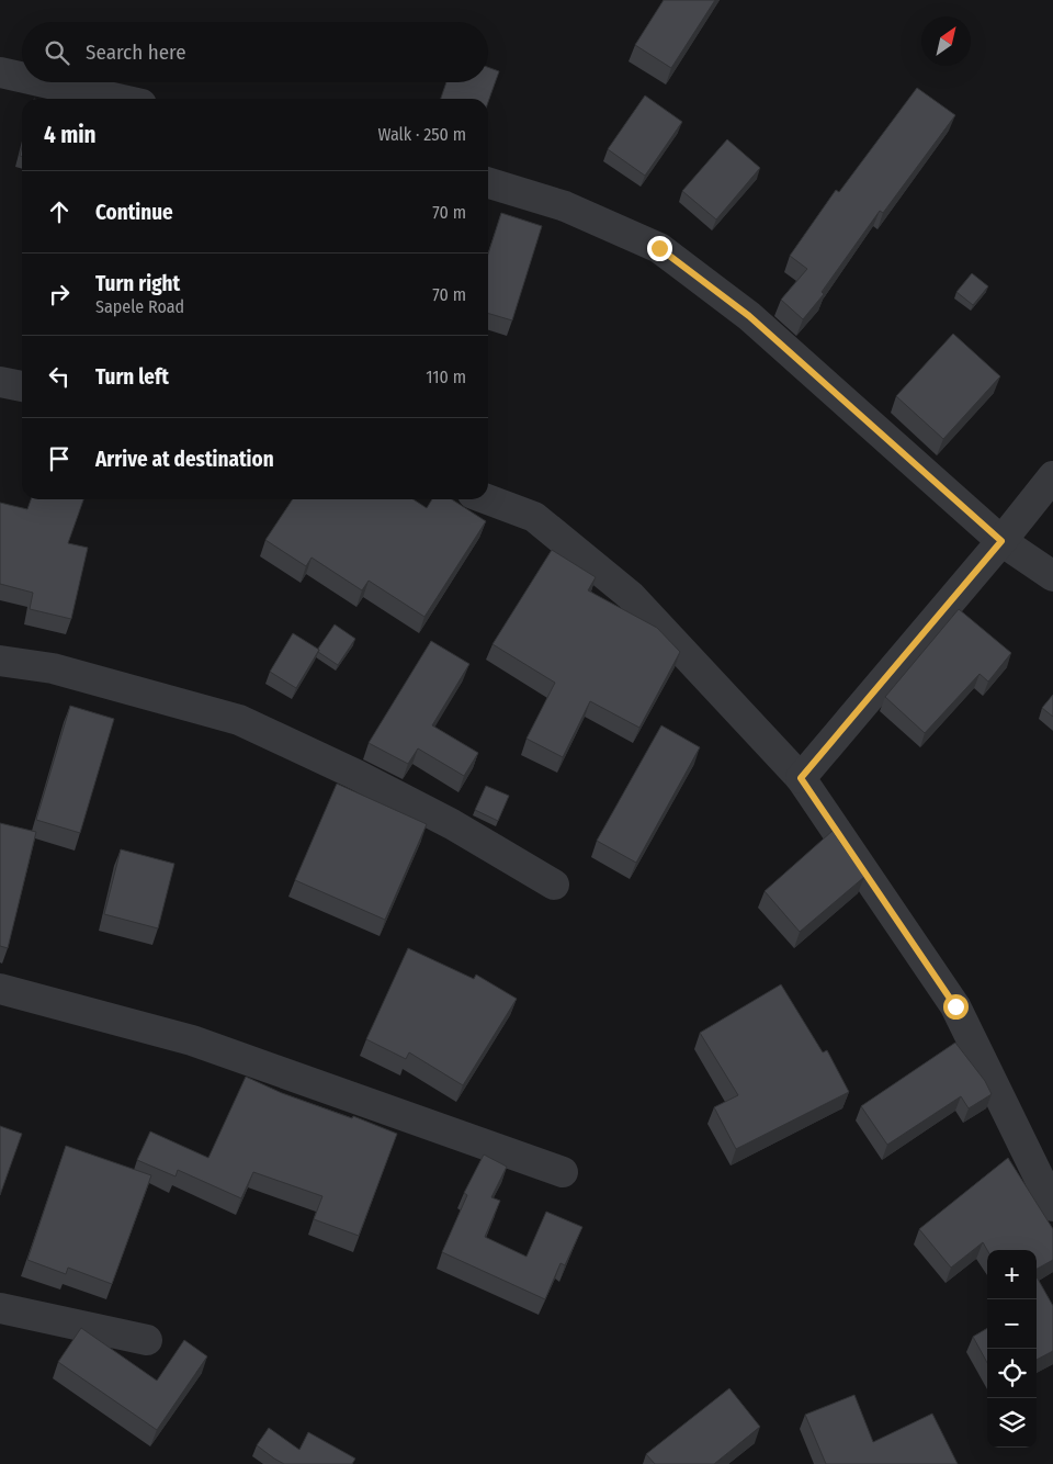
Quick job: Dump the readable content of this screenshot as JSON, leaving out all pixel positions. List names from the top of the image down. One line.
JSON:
{"north":"top right","page":{"search":"Search here","heading":["4 min","Walk · 250 m"],"list":[["Continue","70 m"],["Turn right","Sapele Road","70 m"],["Turn left","110 m"],"Arrive at destination"],"map_buttons":["+","−"]}}
